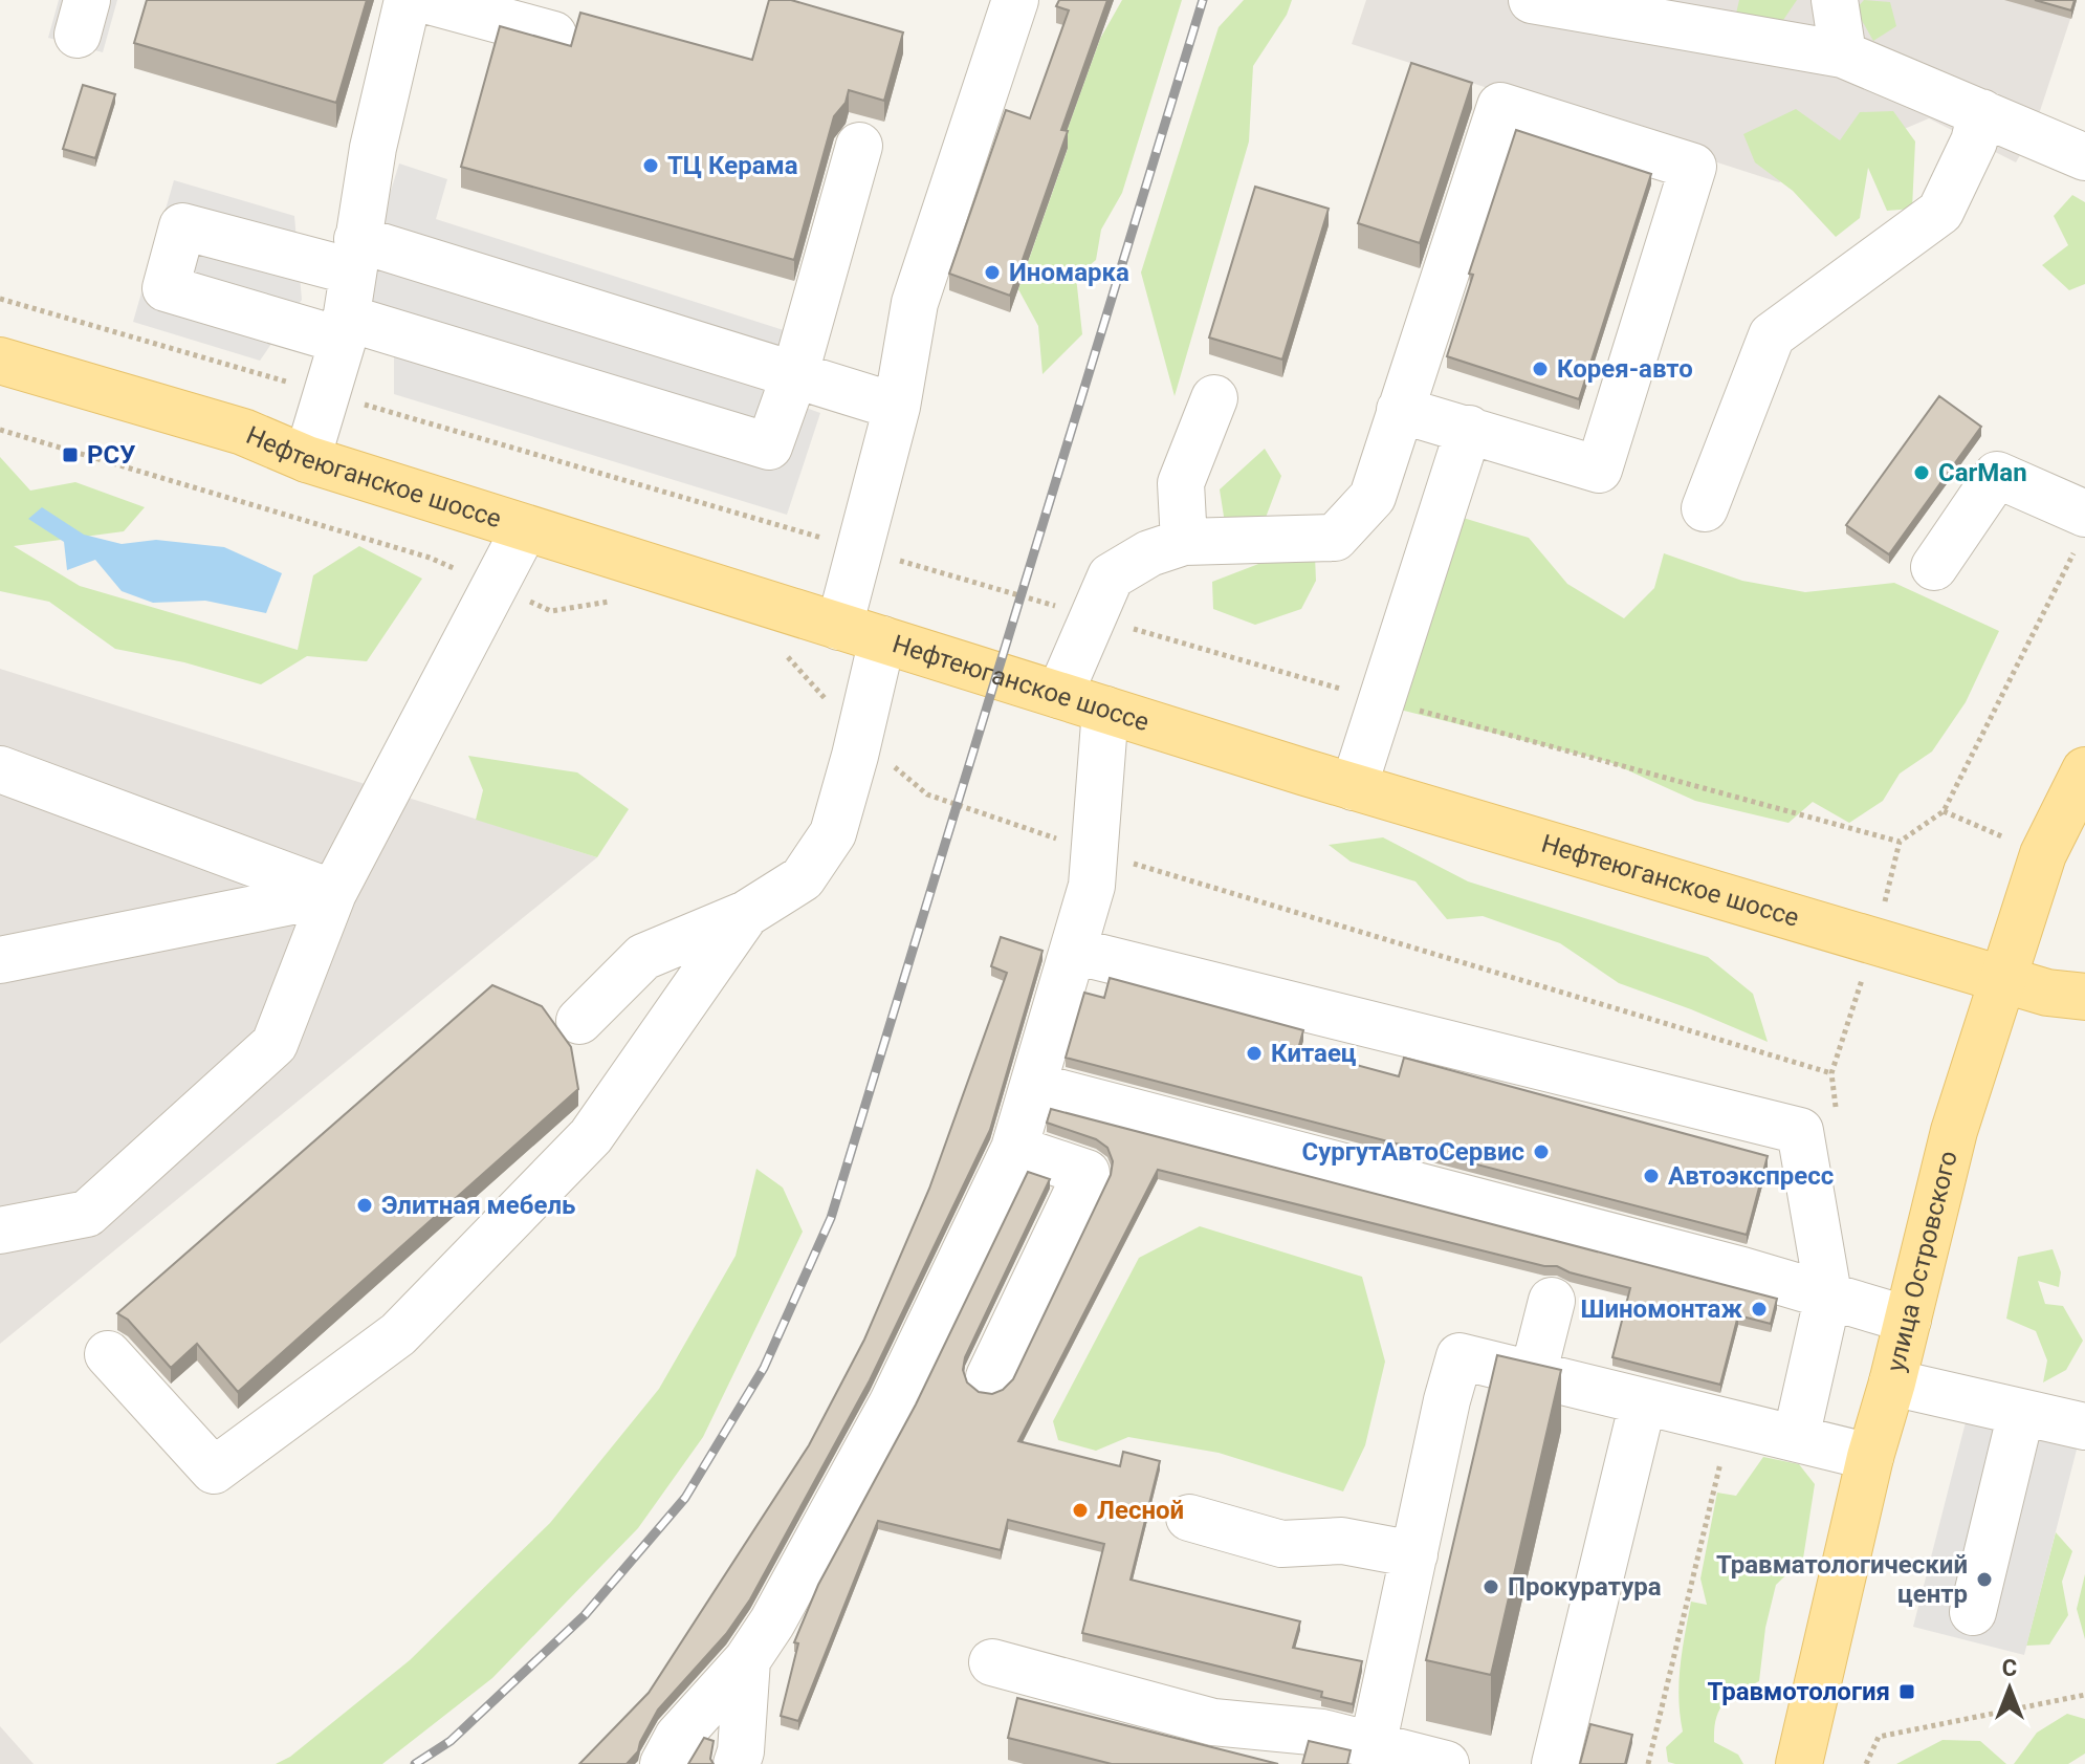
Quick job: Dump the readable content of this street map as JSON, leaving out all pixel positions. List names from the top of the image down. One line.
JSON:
{"streets":{"main road":["Нефтеюганское шоссе","улица Островского"]},"crossings":[["Нефтеюганское шоссе","улица Островского"]],"places":{"other":["ТЦ Керама","Иномарка","Корея-авто","CarMan","Китаец","СургутАвтоСервис","Автоэкспресс","Элитная мебель","Шиномонтаж","Лесной","Травматологический центр","Прокуратура"],"transit":["РСУ","Травмотология"]},"north":"top"}
